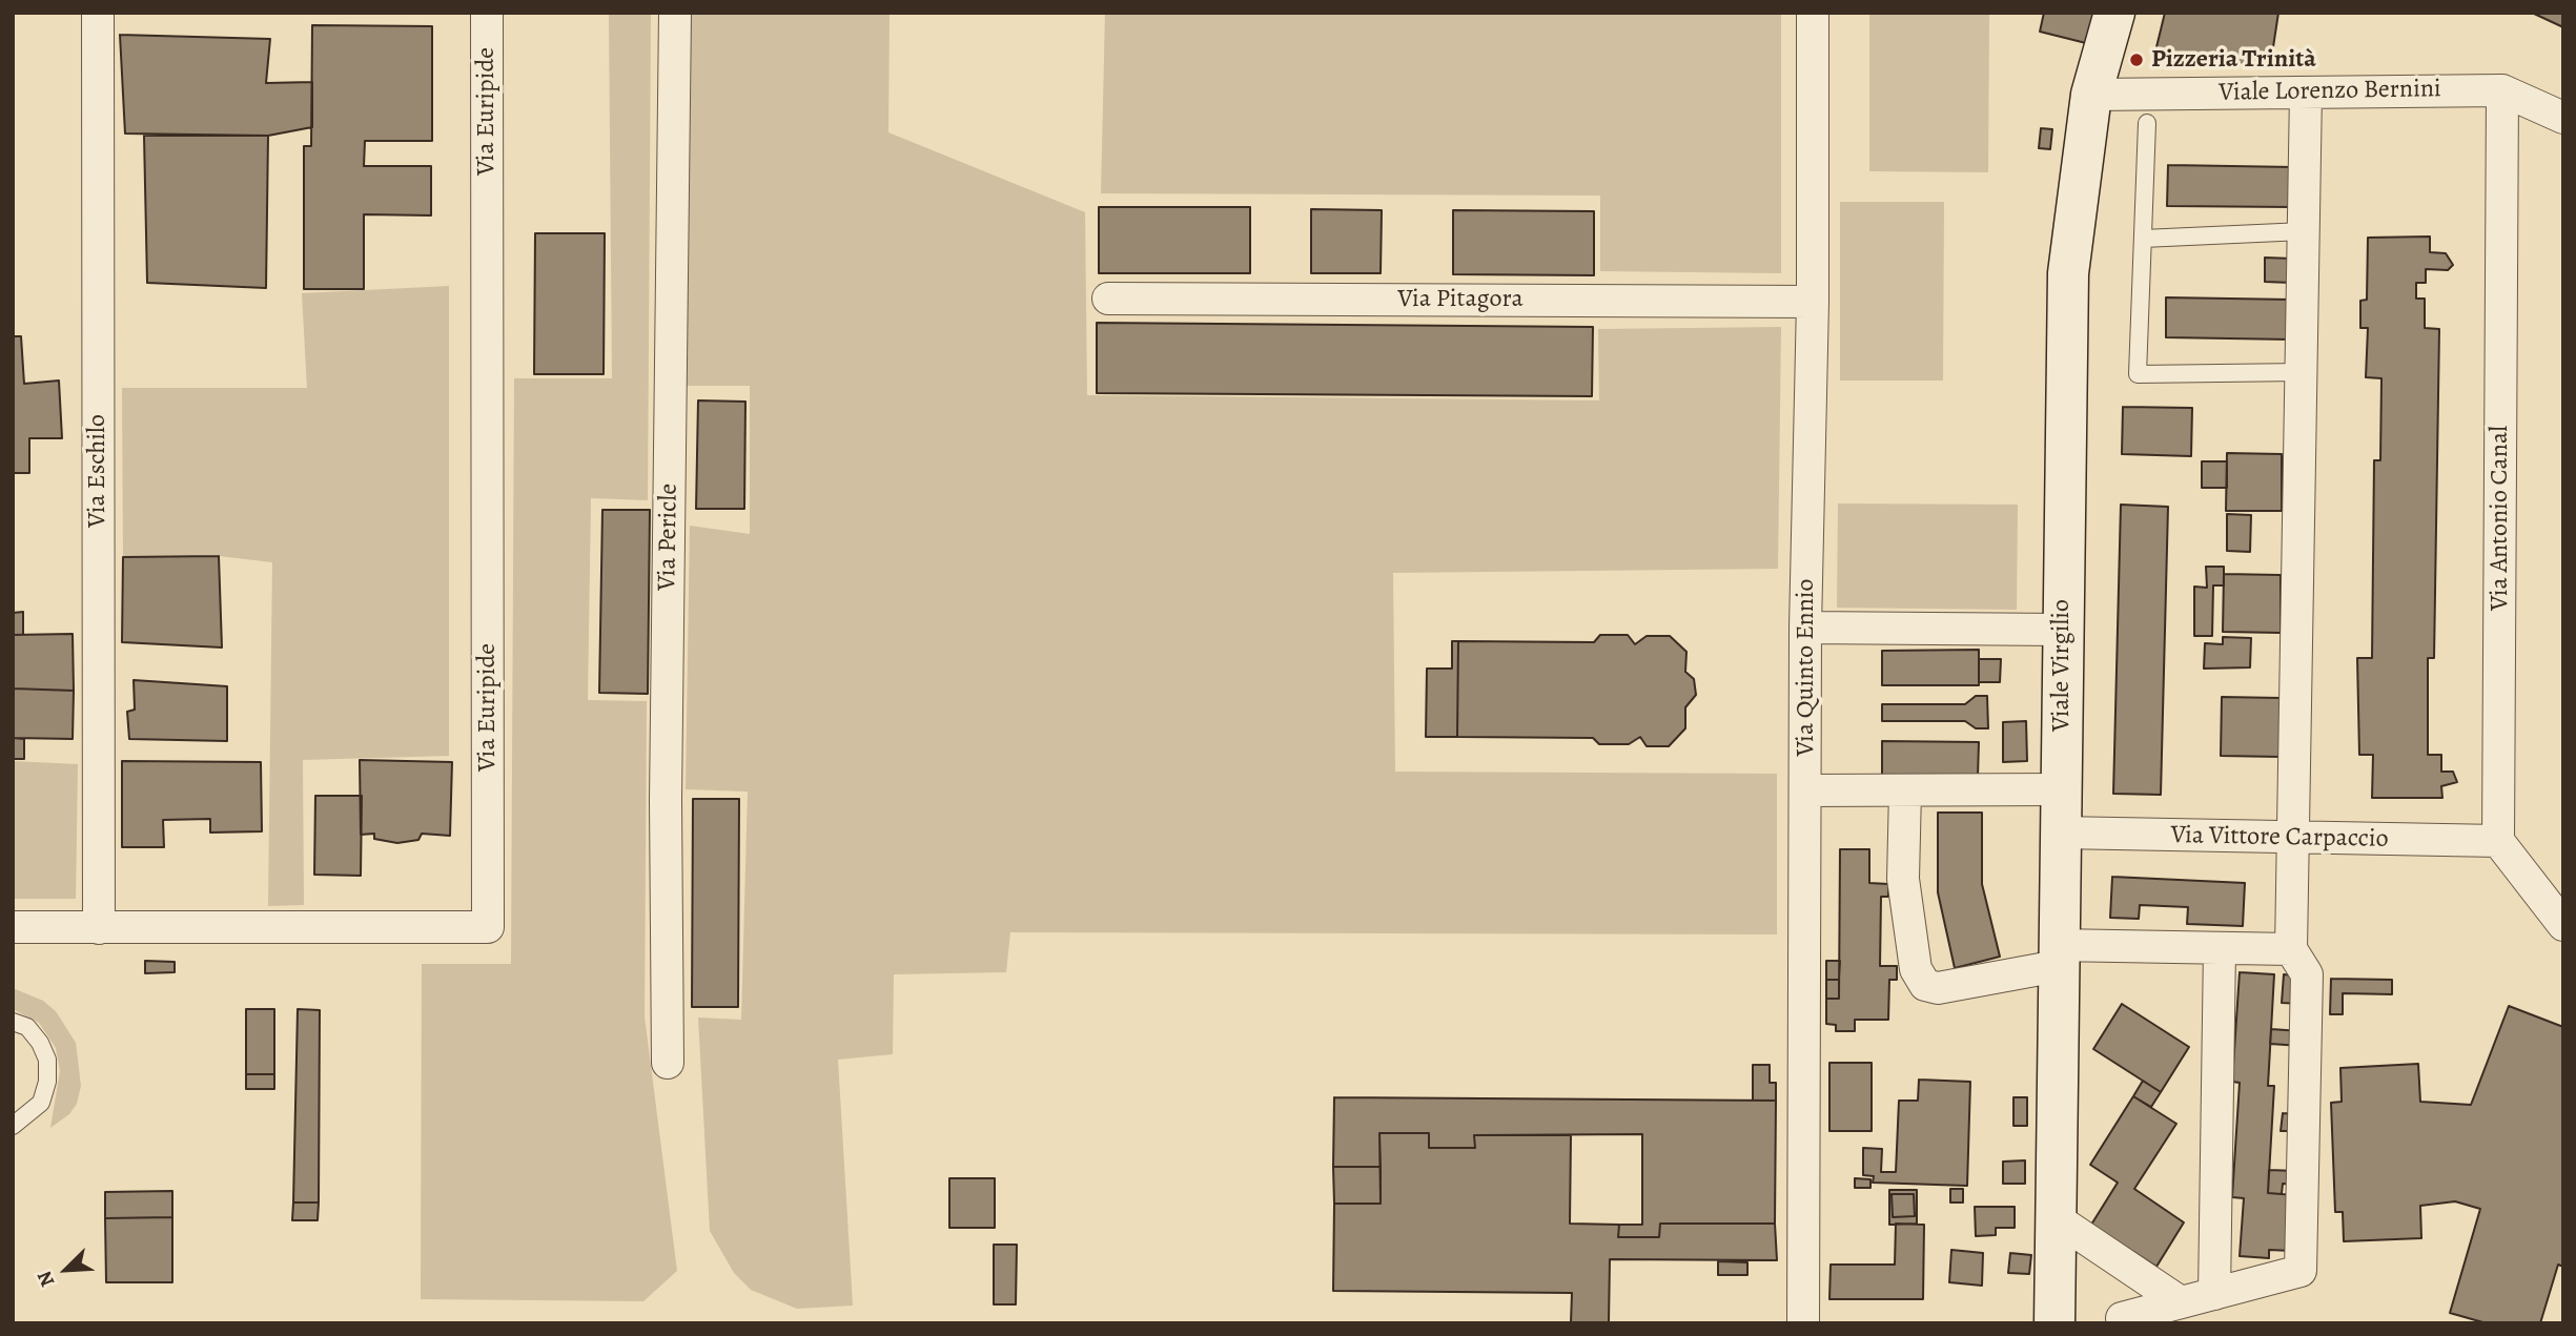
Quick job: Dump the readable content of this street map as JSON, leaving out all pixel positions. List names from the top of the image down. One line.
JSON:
{"streets":{"street":["Viale Lorenzo Bernini","Via Euripide","Via Pitagora","Via Eschilo","Via Antonio Canal","Via Pericle","Viale Virgilio","Via Quinto Ennio","Via Vittore Carpaccio"]},"crossings":[["Viale Lorenzo Bernini","Via Antonio Canal"],["Viale Lorenzo Bernini","Viale Virgilio"],["Via Euripide","Via Eschilo"],["Via Pitagora","Via Quinto Ennio"],["Via Antonio Canal","Via Vittore Carpaccio"],["Viale Virgilio","Via Vittore Carpaccio"]],"places":["Pizzeria Trinità"],"north":"bottom left"}
